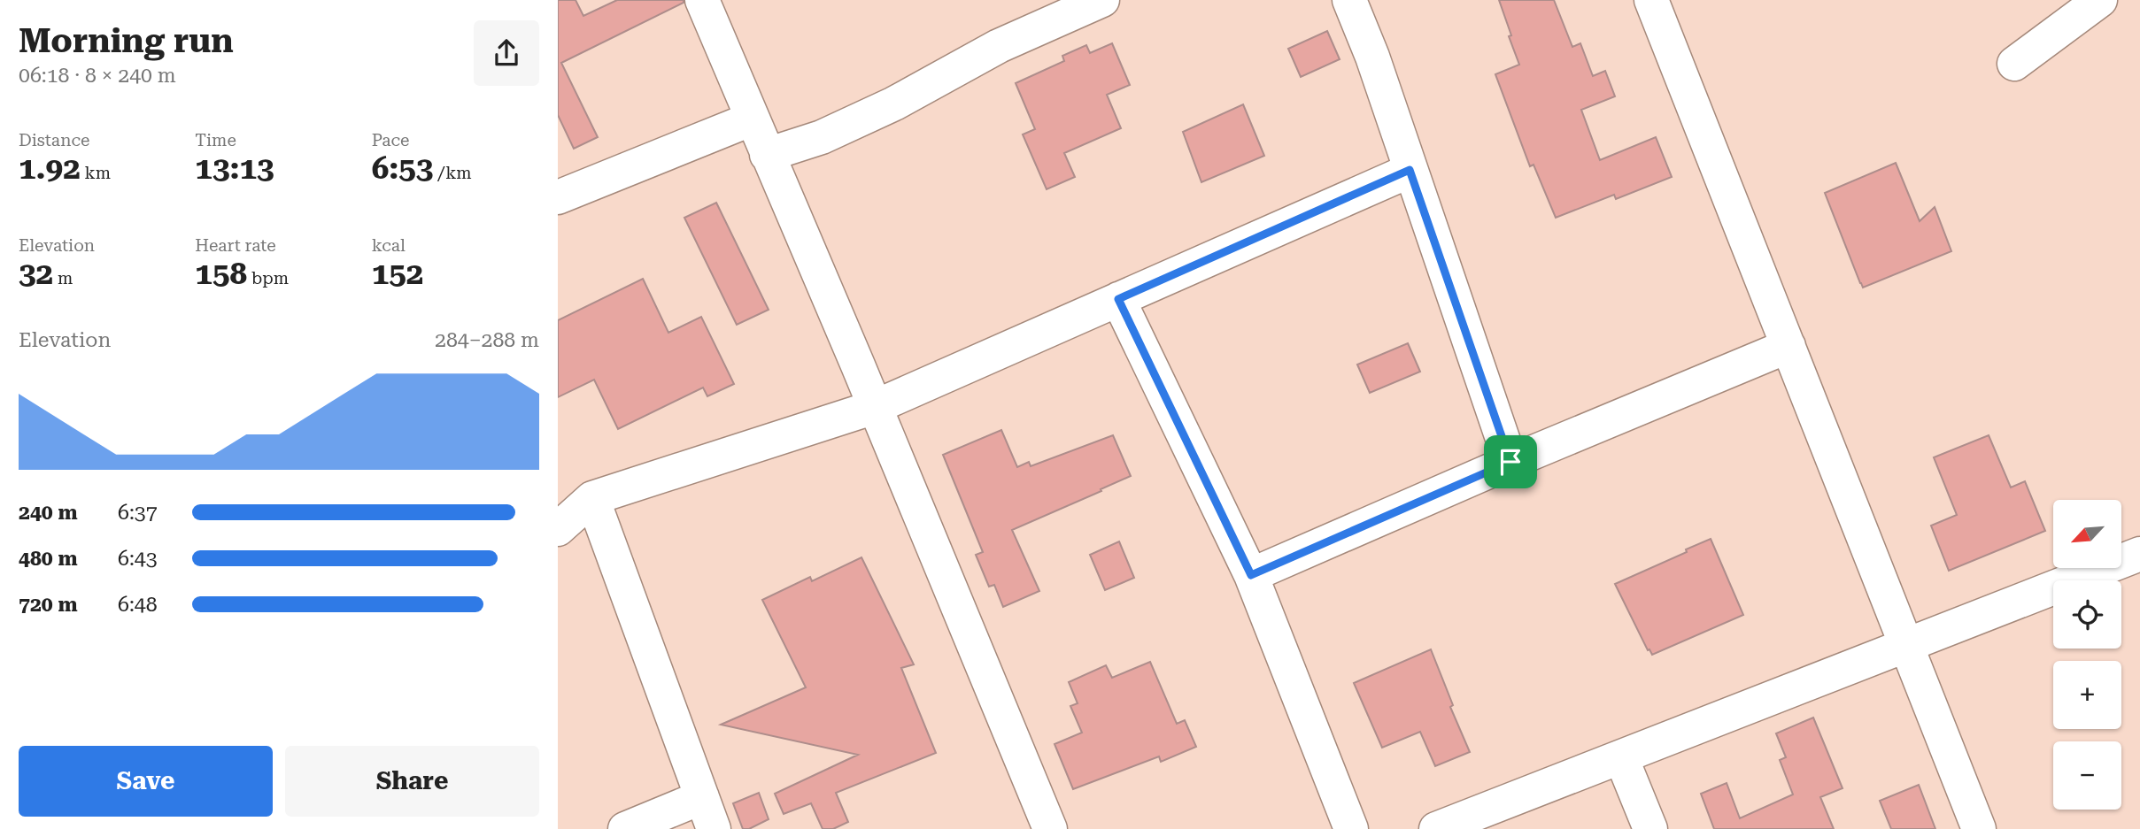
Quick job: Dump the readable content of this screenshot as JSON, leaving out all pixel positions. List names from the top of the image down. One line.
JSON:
{"north":"bottom left","page":{"heading":["Morning run","06:18 · 8 × 240 m"],"stats":[["Distance","1.92 km"],["Time","13:13"],["Pace","6:53 /km"],["Elevation","32 m"],["Heart rate","158 bpm"],["kcal","152"]],"chart":["Elevation","284–288 m"],"list":[{"name":"240 m","note":"6:37"},{"name":"480 m","note":"6:43"},{"name":"720 m","note":"6:48"}],"map_buttons":["+","−"],"buttons":["Save","Share"]}}
